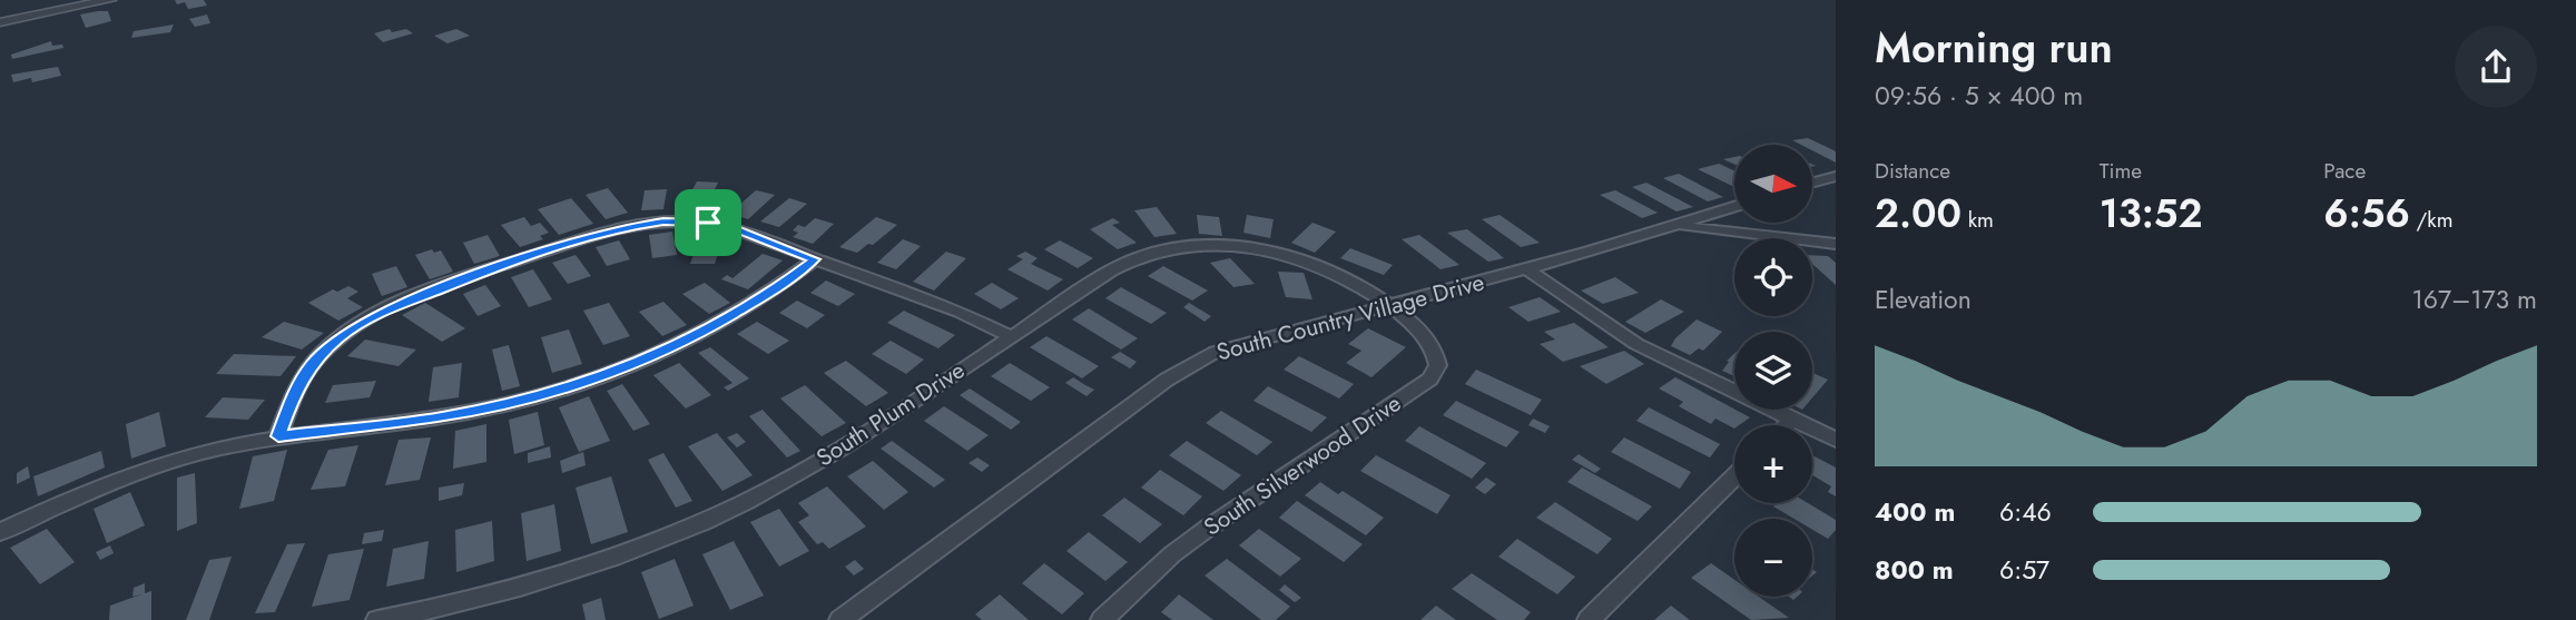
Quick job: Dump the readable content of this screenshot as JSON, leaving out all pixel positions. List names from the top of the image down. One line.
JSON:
{"streets":{"street":["South Country Village Drive","South Plum Drive","South Silverwood Drive"]},"crossings":[["South Country Village Drive","South Plum Drive"],["South Country Village Drive","South Silverwood Drive"],["South Plum Drive","South Silverwood Drive"]],"north":"right","page":{"heading":["Morning run","09:56 · 5 × 400 m"],"stats":[["Distance","2.00 km"],["Time","13:52"],["Pace","6:56 /km"]],"map_buttons":["+","−"],"chart":["Elevation","167–173 m"],"list":[{"name":"400 m","note":"6:46"},{"name":"800 m","note":"6:57"}]}}
